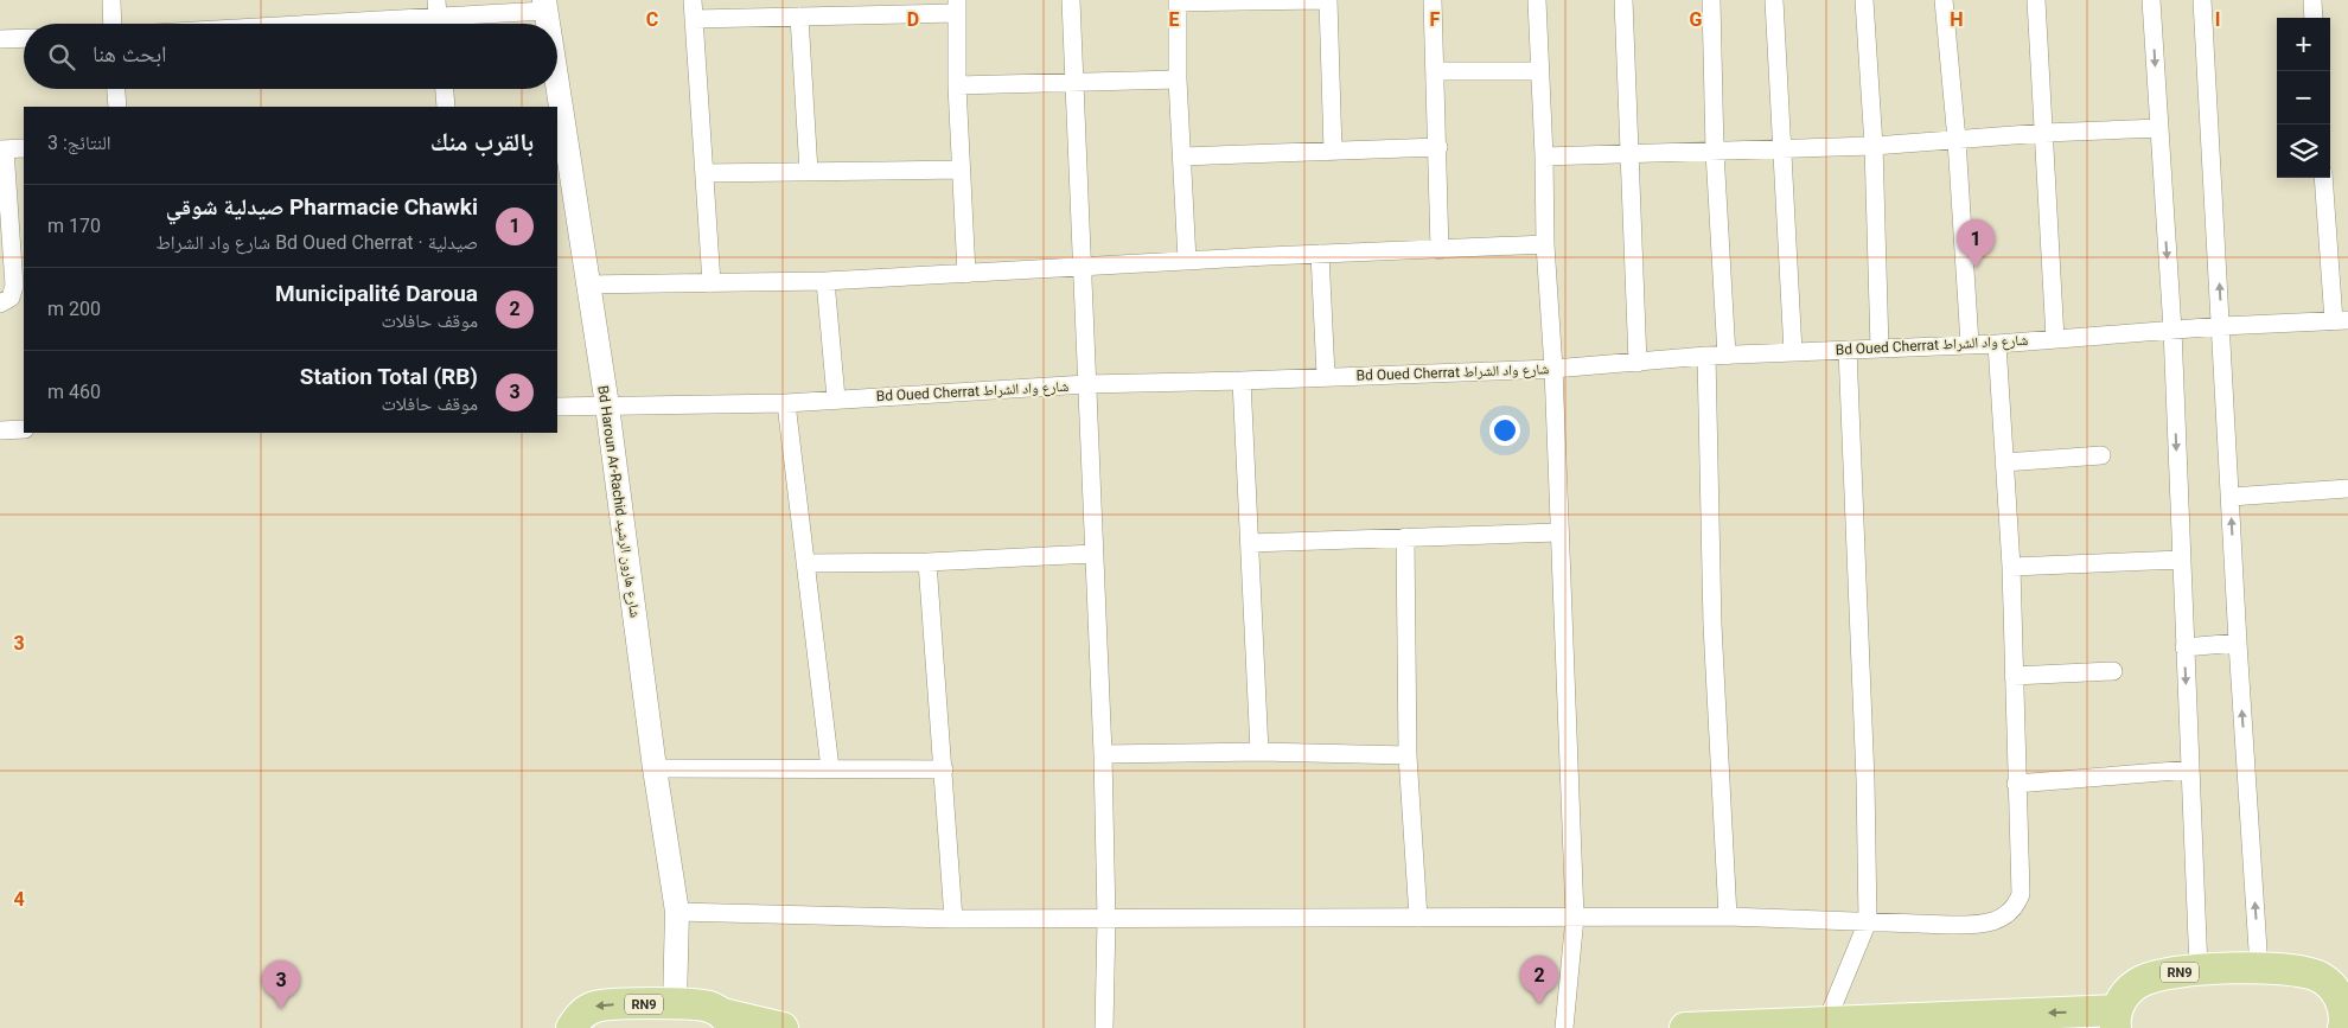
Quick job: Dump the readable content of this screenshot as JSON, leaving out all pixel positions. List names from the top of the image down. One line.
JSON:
{"streets":{"highway":["RN9"],"street":["Bd Oued Cherrat شارع واد الشراط","Bd Haroun Ar-Rachid شارع هارون الرشيد"]},"crossings":[["Bd Oued Cherrat شارع واد الشراط","Bd Haroun Ar-Rachid شارع هارون الرشيد"],["Bd Haroun Ar-Rachid شارع هارون الرشيد","RN9"]],"page":{"map_buttons":["+","−"],"search":"ابحث هنا","heading":["بالقرب منك","النتائج: 3"],"list":[{"mark":"1","name":"Pharmacie Chawki صيدلية شوقي","note":"صيدلية · Bd Oued Cherrat شارع واد الشراط","value":"170 m"},{"mark":"2","name":"Municipalité Daroua","note":"موقف حافلات","value":"200 m"},{"mark":"3","name":"Station Total (RB)","note":"موقف حافلات","value":"460 m"}],"pins":["1","2","3"]},"grid":{"columns":["C","D","E","F","G","H","I"],"rows":["3","4"]}}
